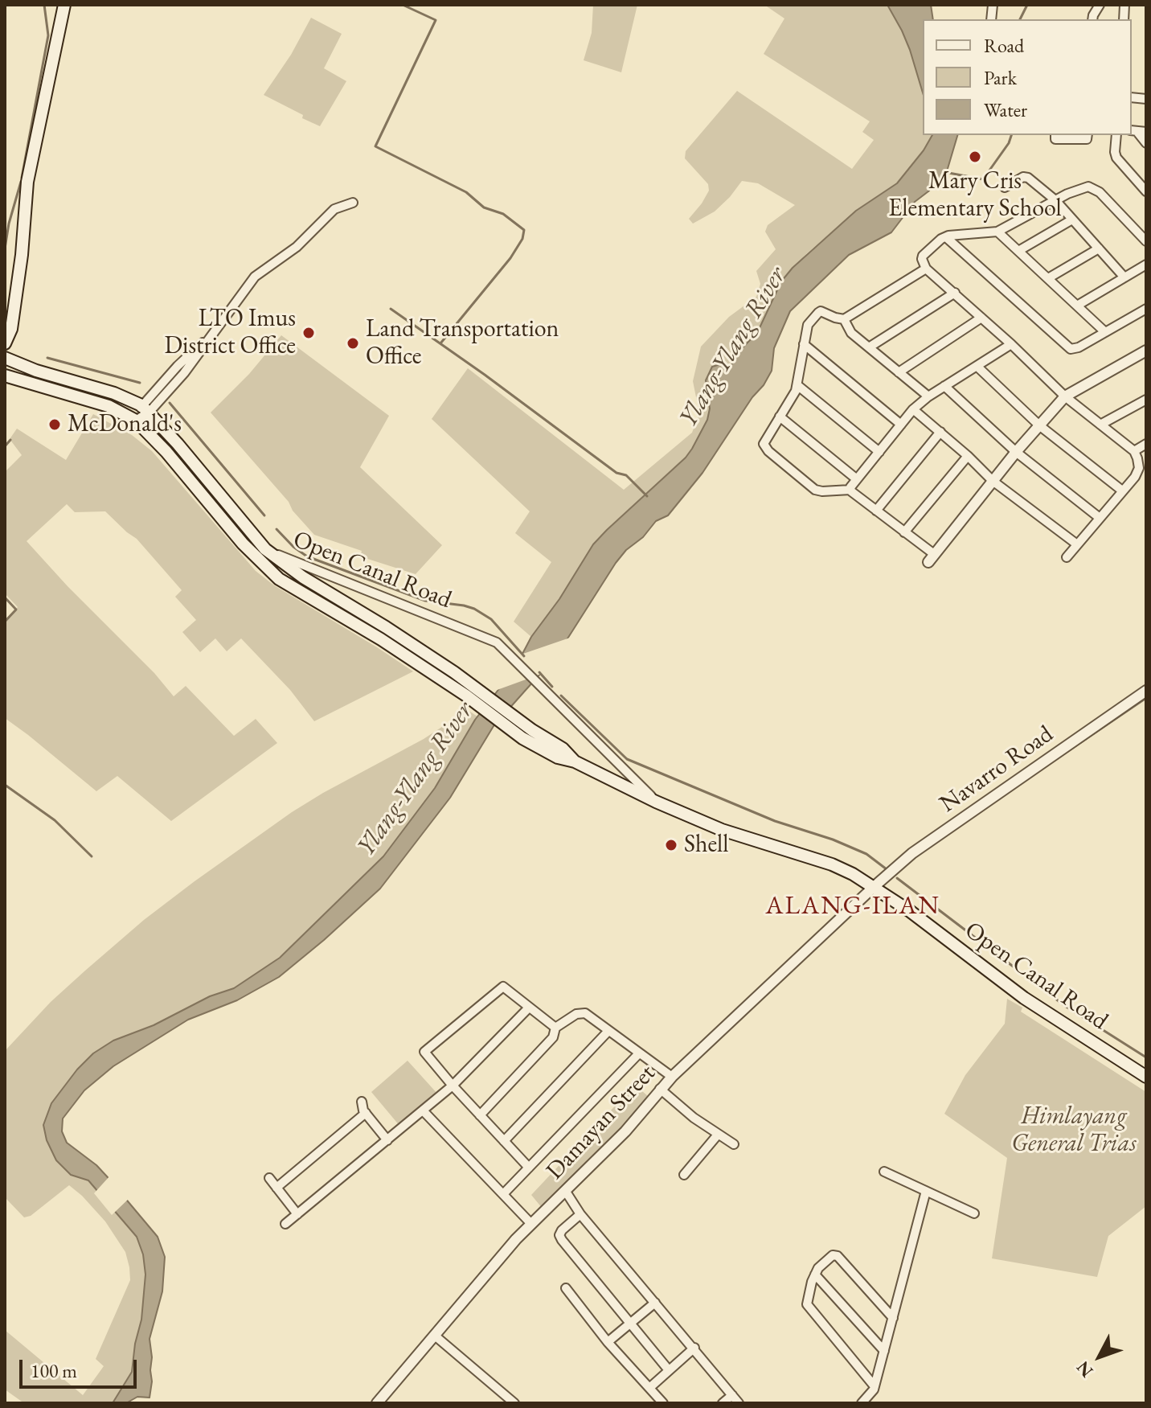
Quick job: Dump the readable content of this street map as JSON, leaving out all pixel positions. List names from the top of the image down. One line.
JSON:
{"streets":{"main road":["Open Canal Road"],"street":["Navarro Road","Damayan Street"]},"crossings":[["Open Canal Road","Navarro Road"],["Open Canal Road","Damayan Street"],["Navarro Road","Damayan Street"]],"districts":["ALANG-ILAN"],"water":["Ylang-Ylang River"],"parks":["Himlayang General Trias"],"places":["Mary Cris Elementary School","LTO Imus District Office","Land Transportation Office","McDonald's","Shell"],"legend":["Road","Park","Water"],"scale_bar":"100 m","north":"bottom left"}
